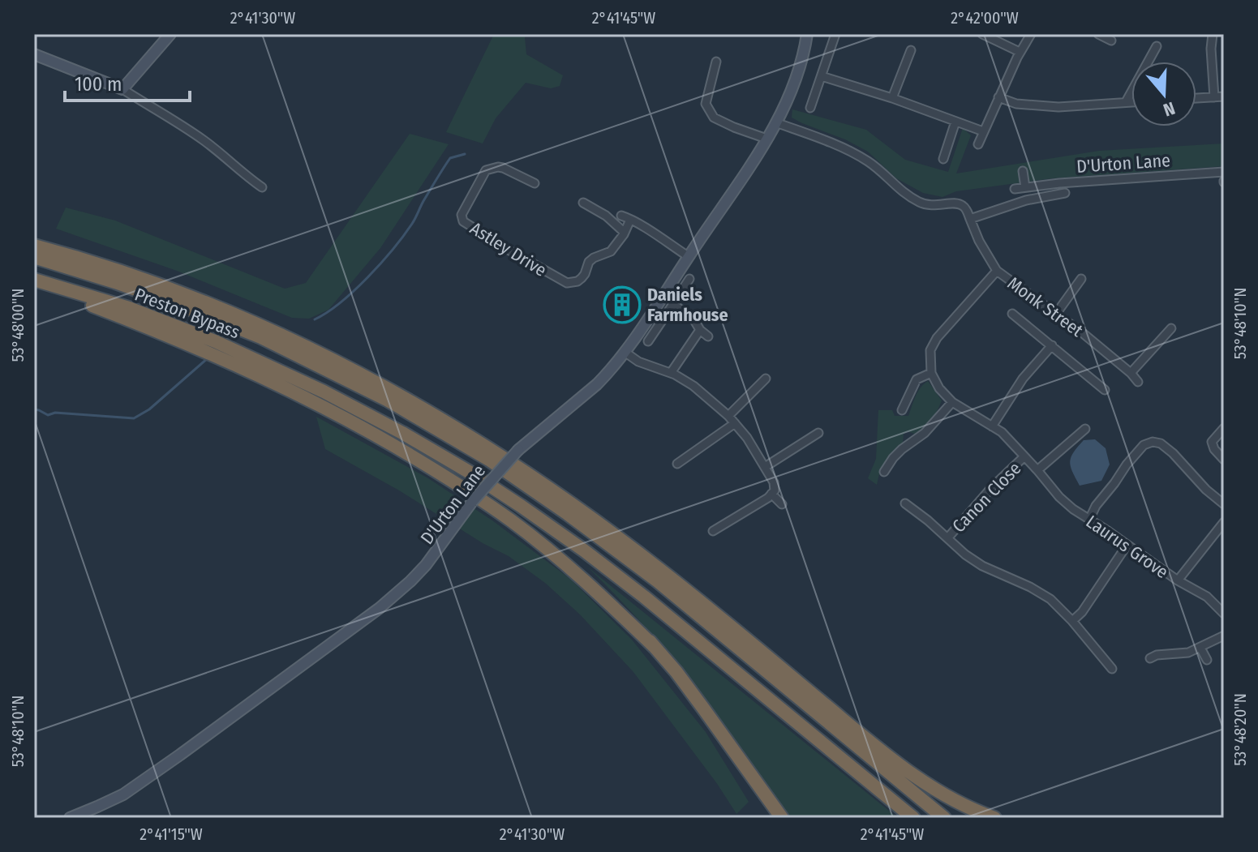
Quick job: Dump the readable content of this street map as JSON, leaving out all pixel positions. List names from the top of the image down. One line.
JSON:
{"streets":{"highway":["Preston Bypass"],"street":["D'Urton Lane","Astley Drive","Monk Street","Canon Close","Laurus Grove"]},"crossings":[["D'Urton Lane","Monk Street"],["Canon Close","Laurus Grove"]],"places":{"building":["Daniels Farmhouse"]},"scale_bar":"100 m","north":"bottom","coordinates":["2°41'30\"W","2°41'45\"W","2°42'00\"W","53°48'10\"N","53°48'00\"N","53°48'20\"N","2°41'15\"W"]}
